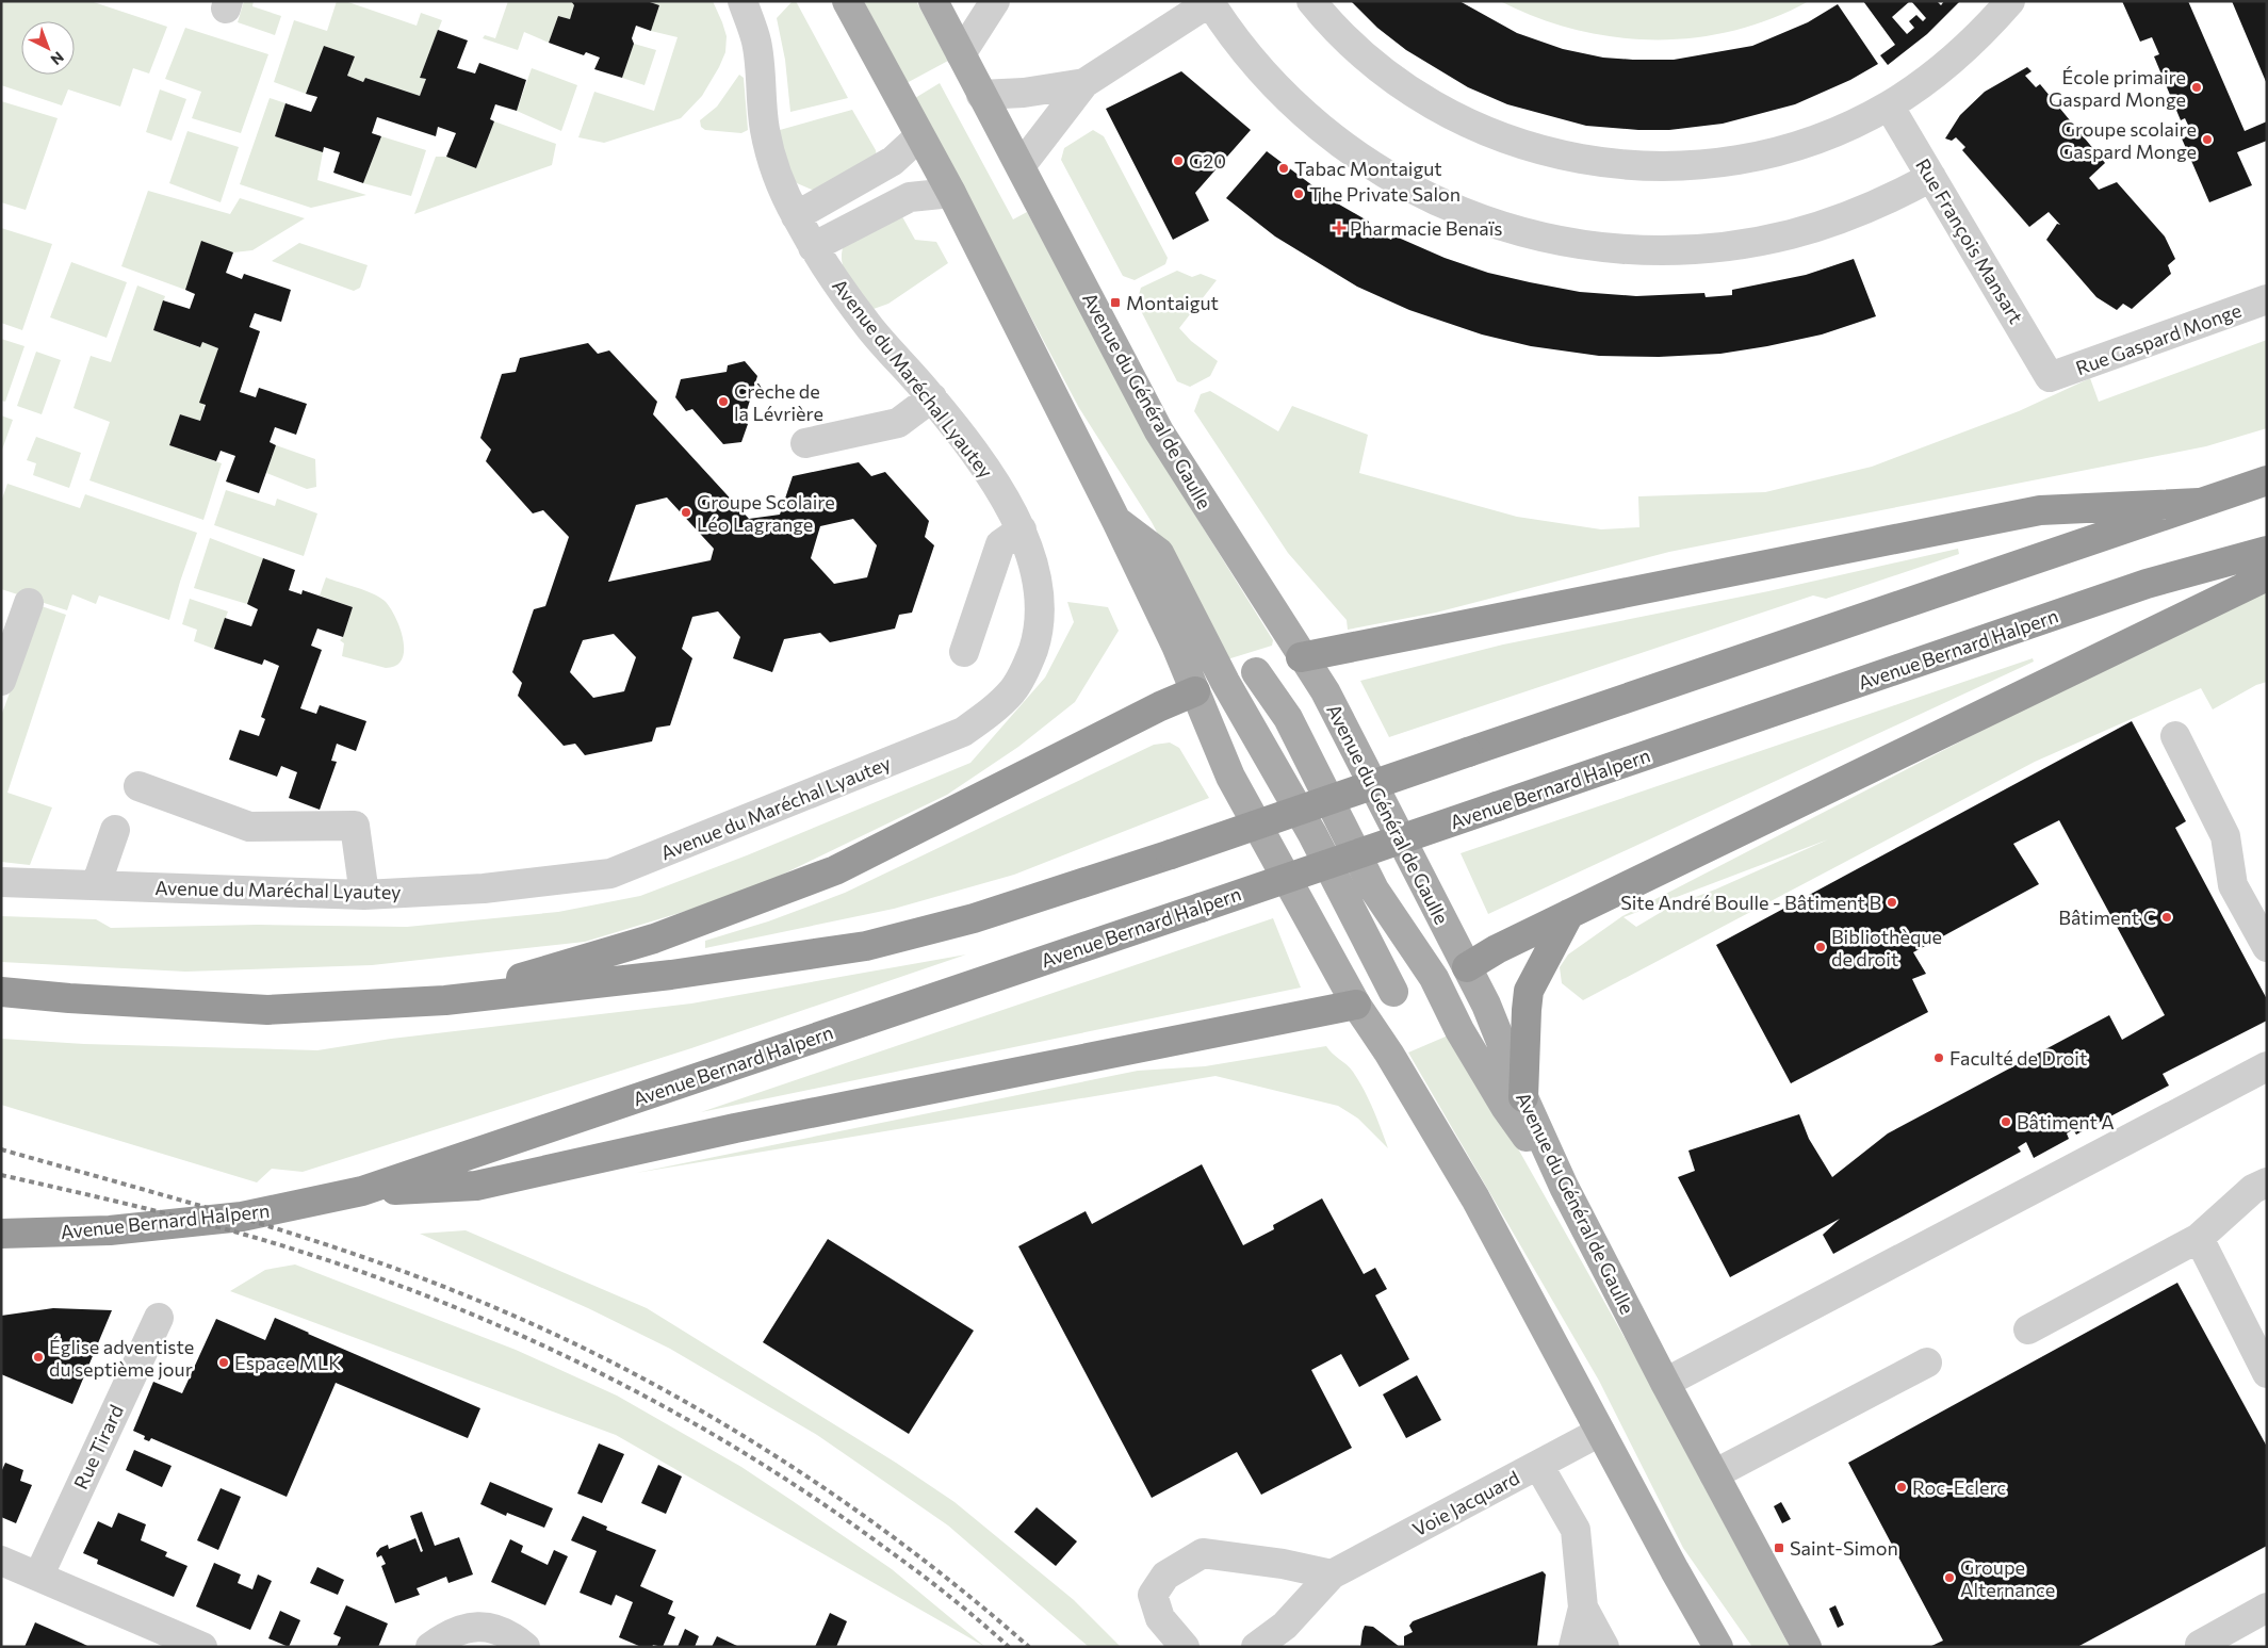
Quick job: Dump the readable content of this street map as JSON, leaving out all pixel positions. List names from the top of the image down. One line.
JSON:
{"streets":{"highway":["Avenue Bernard Halpern"],"main road":["Avenue du Général de Gaulle"],"street":["Rue François Mansart","Rue Gaspard Monge","Avenue du Maréchal Lyautey","Rue Tirard","Voie Jacquard"]},"crossings":[["Rue François Mansart","Rue Gaspard Monge"]],"places":{"other":["École primaire Gaspard Monge","Groupe scolaire Gaspard Monge","G20","Tabac Montaigut","The Private Salon","Crèche de la Lévrière","Groupe Scolaire Léo Lagrange","Site André Boulle - Bâtiment B","Bâtiment C","Bibliothèque de droit","Faculté de Droit","Bâtiment A","Église adventiste du septième jour","Espace MLK","Roc-Eclerc","Groupe Alternance"],"health":["Pharmacie Benaïs"],"transit":["Montaigut","Saint-Simon"]},"north":"bottom right"}
